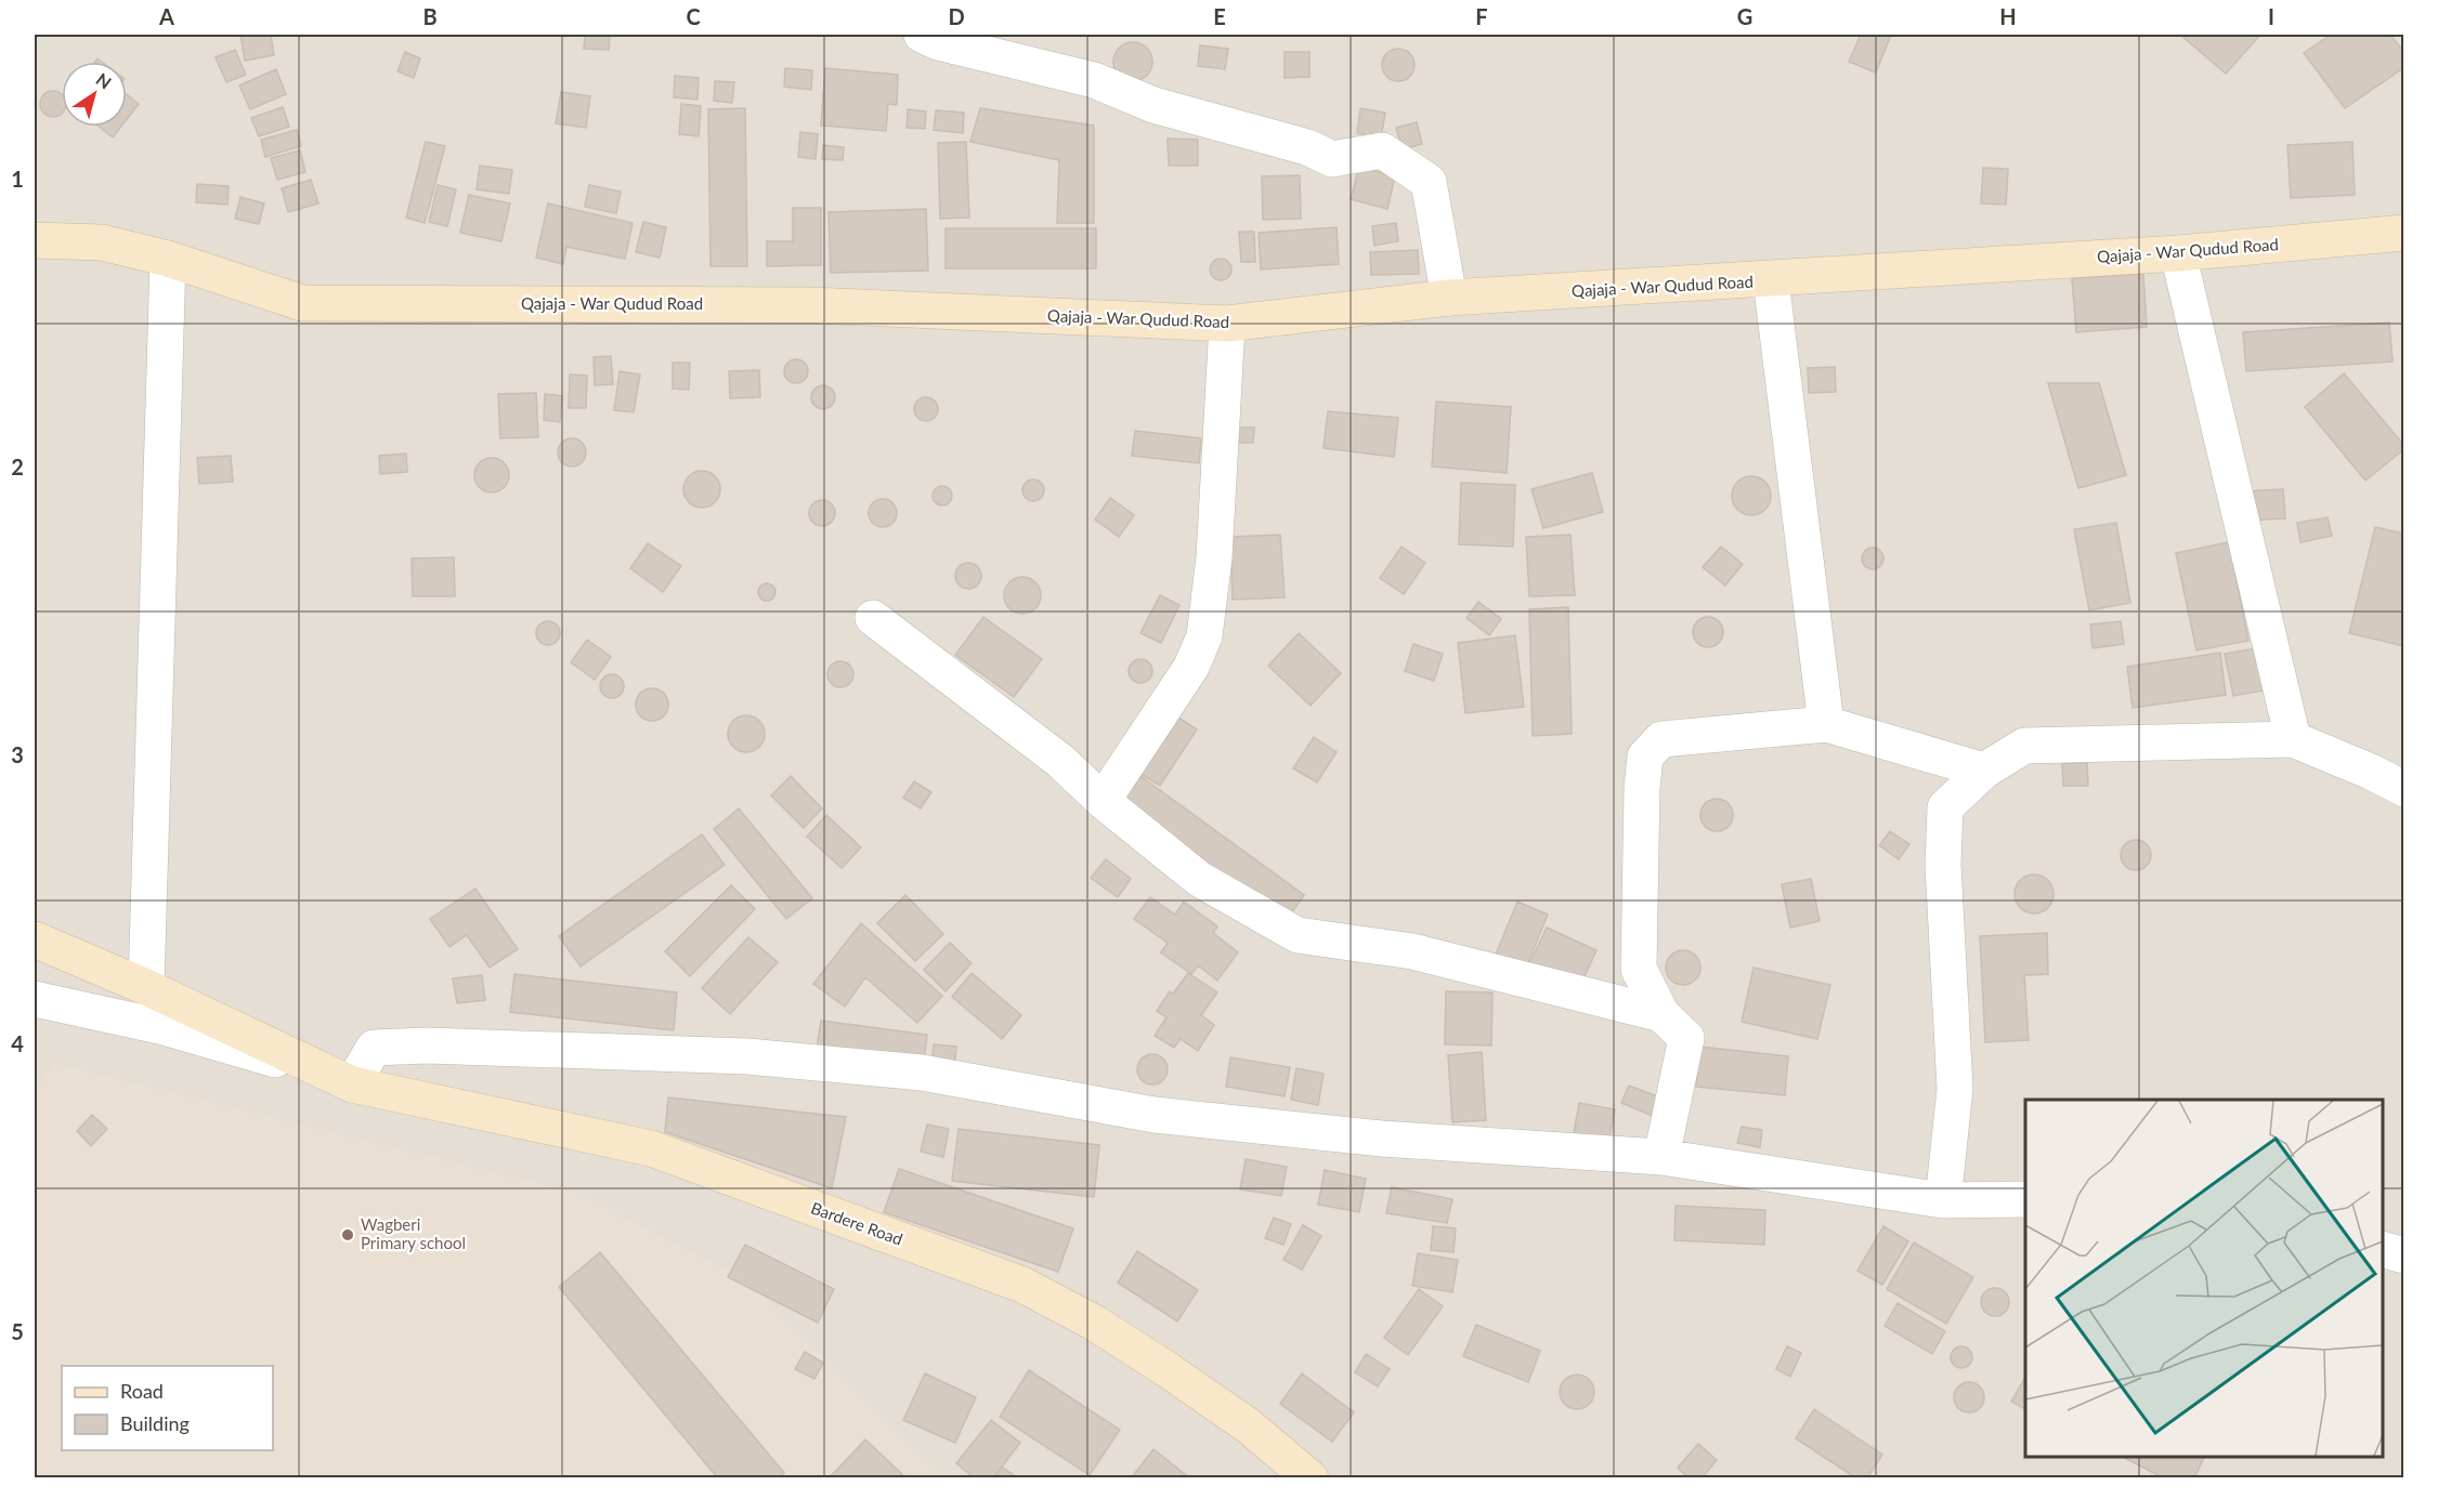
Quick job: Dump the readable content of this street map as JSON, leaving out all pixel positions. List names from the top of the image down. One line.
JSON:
{"streets":{"street":["Qajaja - War Qudud Road","Bardere Road"]},"places":["Wagberi Primary school"],"legend":["Road","Building"],"north":"top right","grid":{"columns":["A","B","C","D","E","F","G","H","I"],"rows":["1","2","3","4","5"]}}
